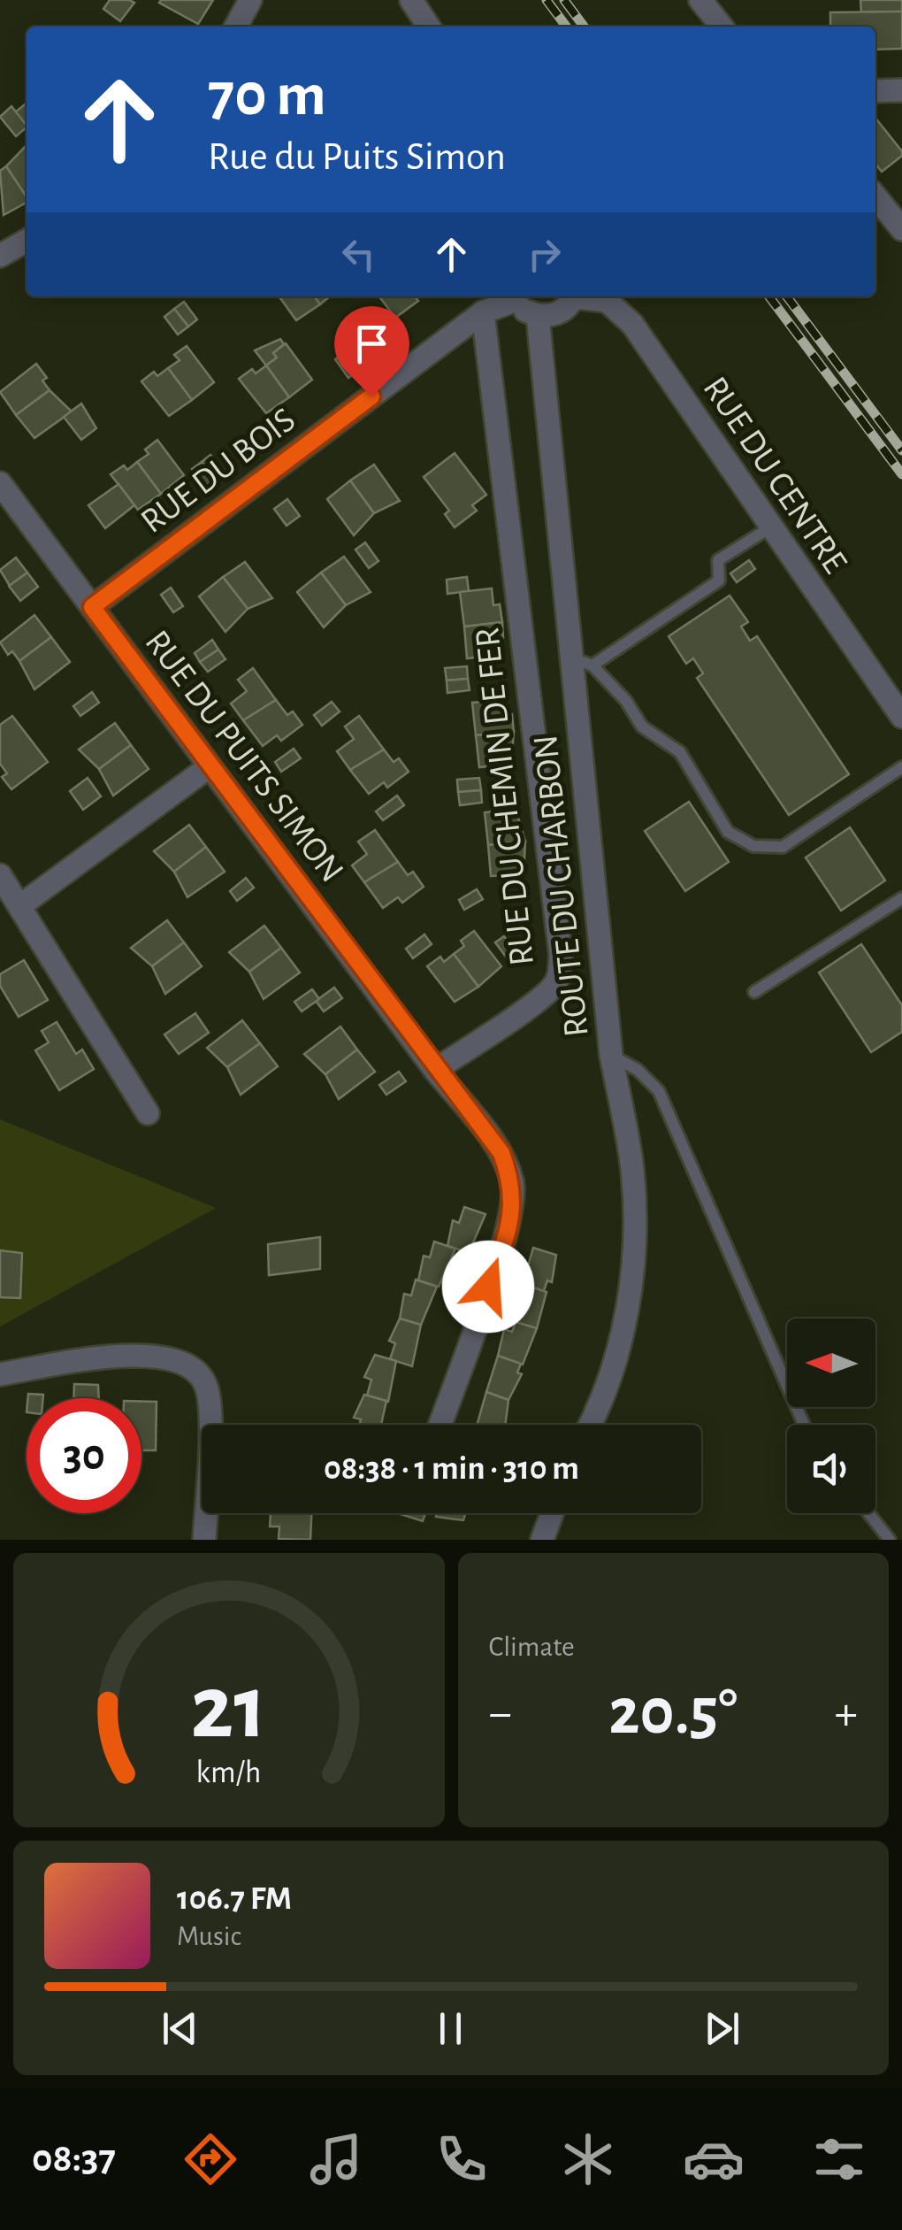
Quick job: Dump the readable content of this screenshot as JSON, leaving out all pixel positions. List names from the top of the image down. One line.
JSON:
{"streets":{"street":["RUE DU BOIS","RUE DU CENTRE","RUE DU PUITS SIMON","RUE DU CHEMIN DE FER","ROUTE DU CHARBON"]},"crossings":[["RUE DU BOIS","RUE DU PUITS SIMON"],["RUE DU BOIS","RUE DU CHEMIN DE FER"],["RUE DU PUITS SIMON","RUE DU CHEMIN DE FER"]],"north":"left","page":{"turn":["70 m","Rue du Puits Simon"],"limit":"30","trip":"08:38 · 1 min · 310 m","tile":"Climate","heat":["−","20.5°","+"],"song":["106.7 FM","Music"],"tabs":"08:37","gauge":["21","km/h"]}}
